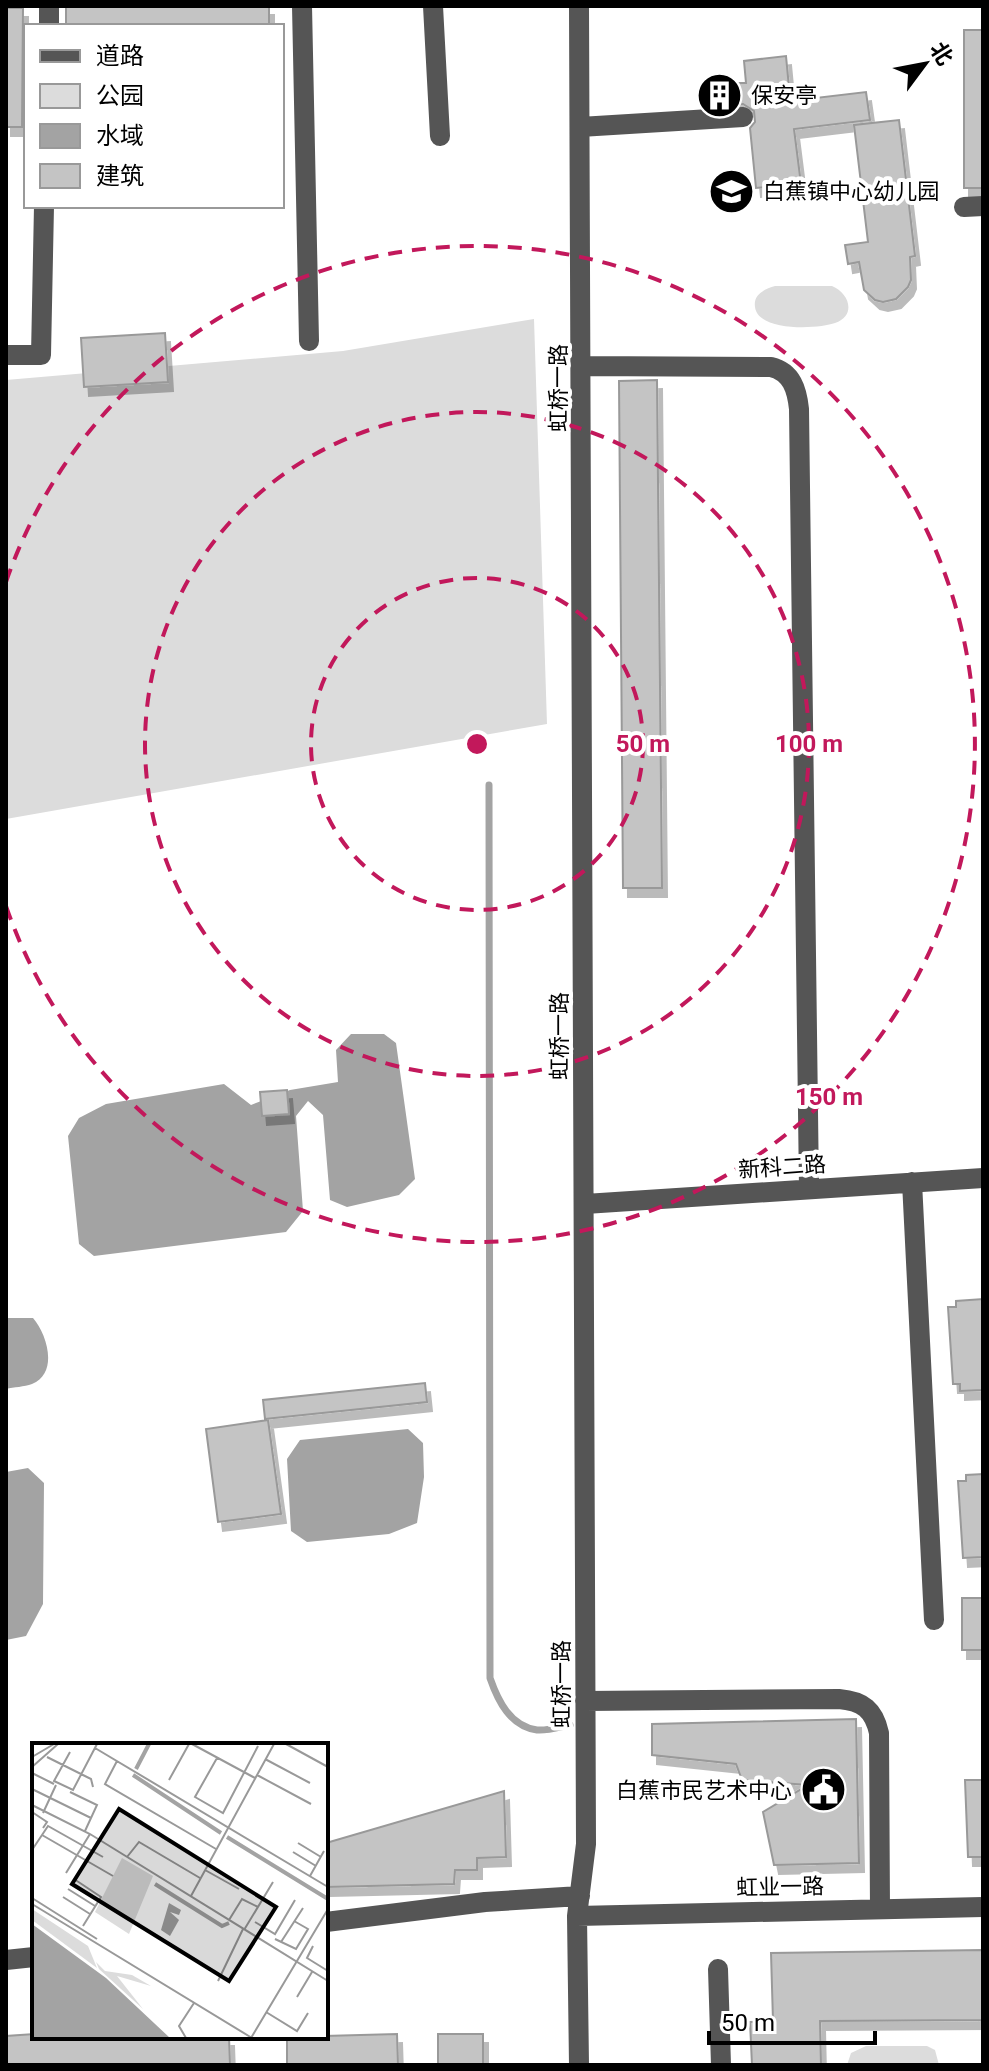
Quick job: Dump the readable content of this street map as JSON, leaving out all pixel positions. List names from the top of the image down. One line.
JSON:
{"streets":{"street":["虹桥一路","新科二路","虹业一路"]},"crossings":[["虹桥一路","新科二路"],["虹桥一路","虹业一路"]],"places":{"building":["保安亭"],"school or university":["白蕉镇中心幼儿园"],"public building":["白蕉市民艺术中心"]},"legend":["道路","公园","水域","建筑"],"scale_bar":"50 m","north":"top right","rings":["50 m","100 m","150 m"]}
